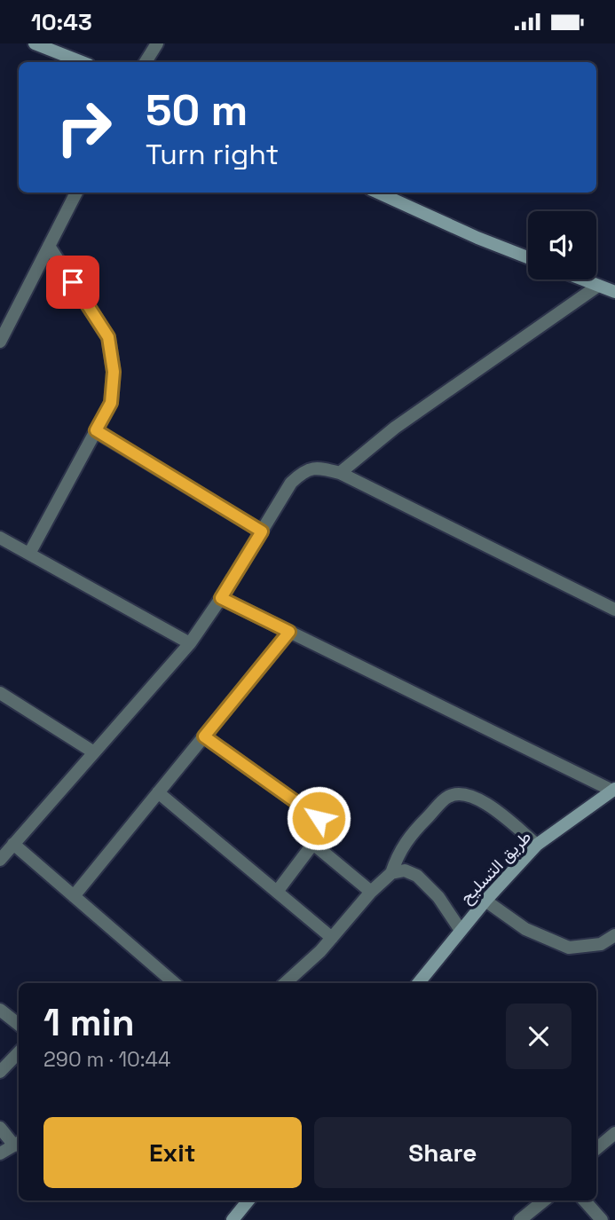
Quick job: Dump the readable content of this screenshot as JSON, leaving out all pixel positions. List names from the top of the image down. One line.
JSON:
{"streets":{"street":["طريق التسليح"]},"page":{"status":"10:43","turn":["50 m","Turn right"],"heading":["1 min","290 m · 10:44"],"buttons":["Exit","Share"]}}
